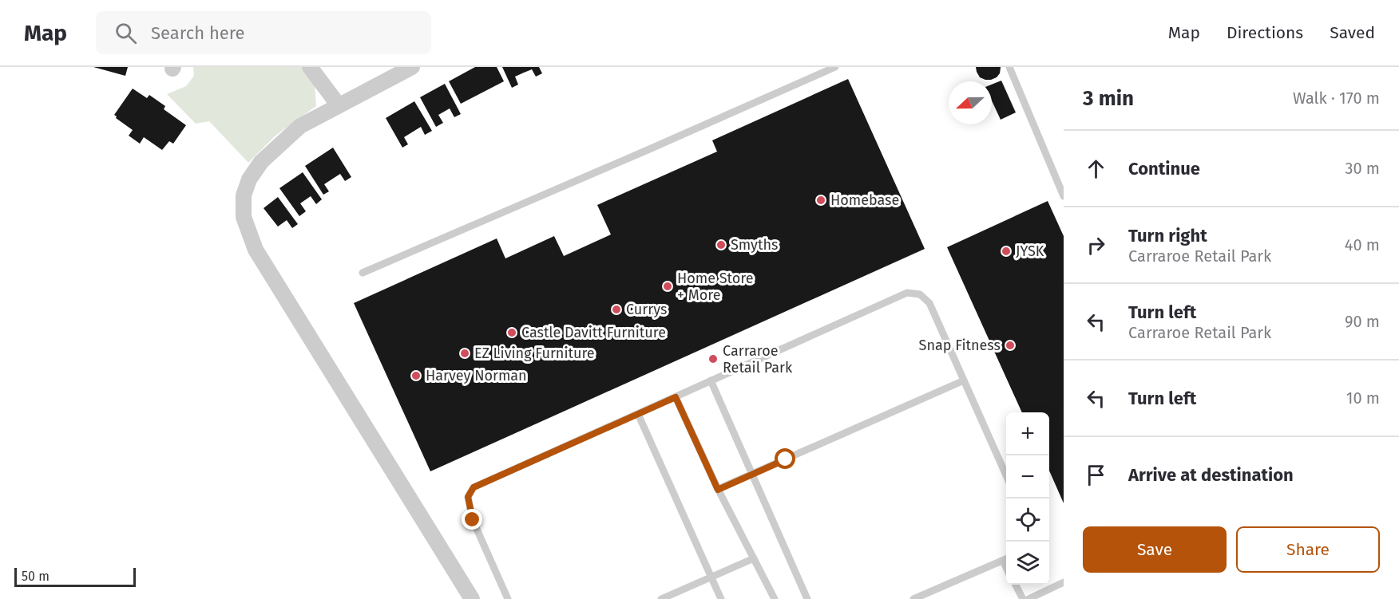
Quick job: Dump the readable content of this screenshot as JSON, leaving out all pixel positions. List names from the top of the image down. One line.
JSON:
{"places":["Homebase","Smyths","JYSK","Home Store + More","Currys","Castle Davitt Furniture","Snap Fitness","EZ Living Furniture","Carraroe Retail Park","Harvey Norman"],"scale_bar":"50 m","north":"left","page":{"header":"Map","search":"Search here","nav":["Map","Directions","Saved"],"heading":["3 min","Walk · 170 m"],"list":[["Continue","30 m"],["Turn right","Carraroe Retail Park","40 m"],["Turn left","Carraroe Retail Park","90 m"],["Turn left","10 m"],"Arrive at destination"],"map_buttons":["+","−"],"buttons":["Save","Share"],"scale":"50 m"}}
